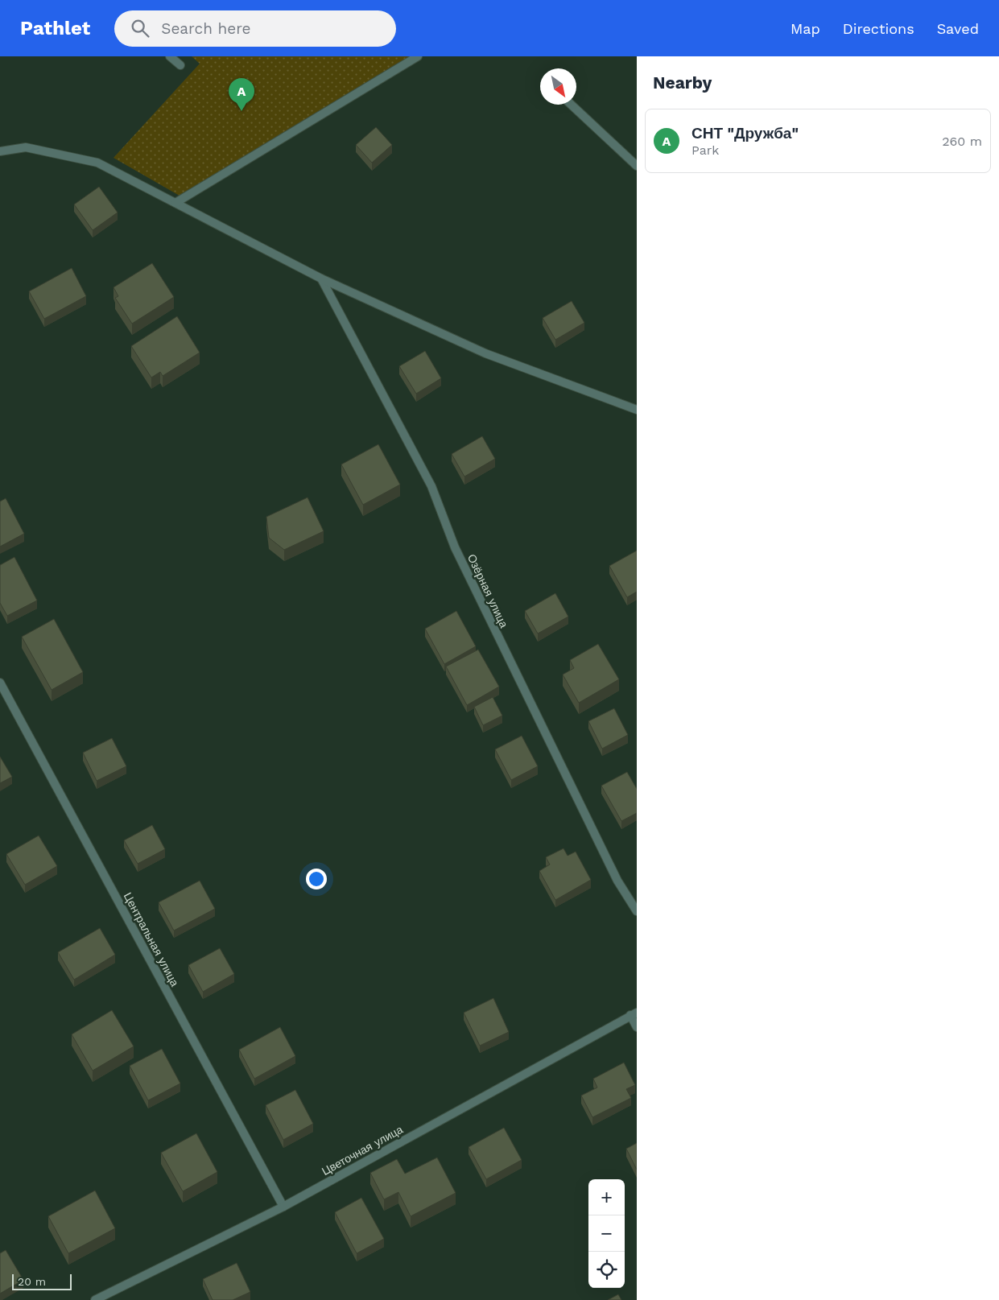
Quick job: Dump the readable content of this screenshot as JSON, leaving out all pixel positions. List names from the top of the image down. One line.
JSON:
{"streets":{"street":["Озёрная улица","Центральная улица","Цветочная улица"]},"crossings":[["Центральная улица","Цветочная улица"]],"scale_bar":"20 m","north":"bottom right","page":{"header":"Pathlet","search":"Search here","nav":["Map","Directions","Saved"],"heading":"Nearby","pins":"A","list":[{"mark":"A","name":"СНТ \"Дружба\"","note":"Park","value":"260 m"}],"map_buttons":["+","−"],"scale":"20 m"}}
